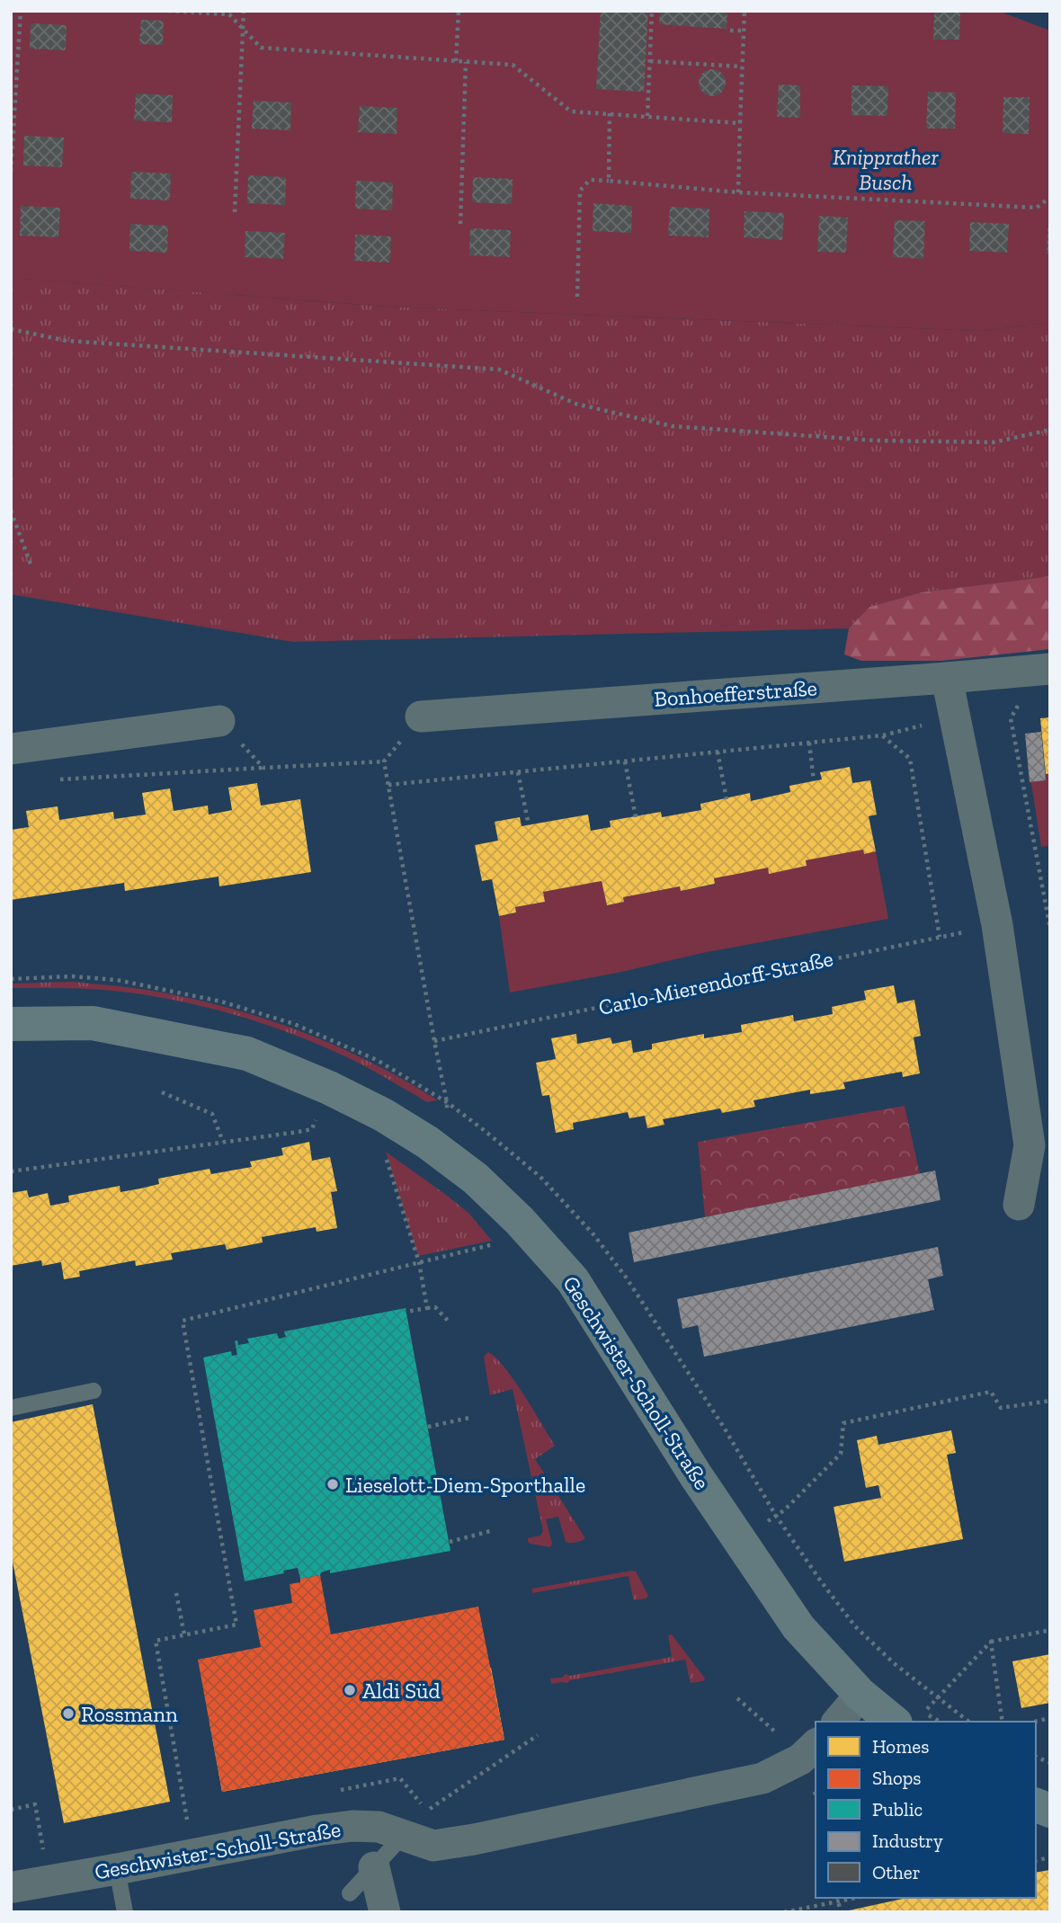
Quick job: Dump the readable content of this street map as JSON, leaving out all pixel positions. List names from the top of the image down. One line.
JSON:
{"streets":{"street":["Bonhoefferstraße","Geschwister-Scholl-Straße"],"path":["Carlo-Mierendorff-Straße"]},"parks":["Knipprather Busch"],"places":["Lieselott-Diem-Sporthalle","Aldi Süd","Rossmann"],"legend":["Homes","Shops","Public","Industry","Other"]}
